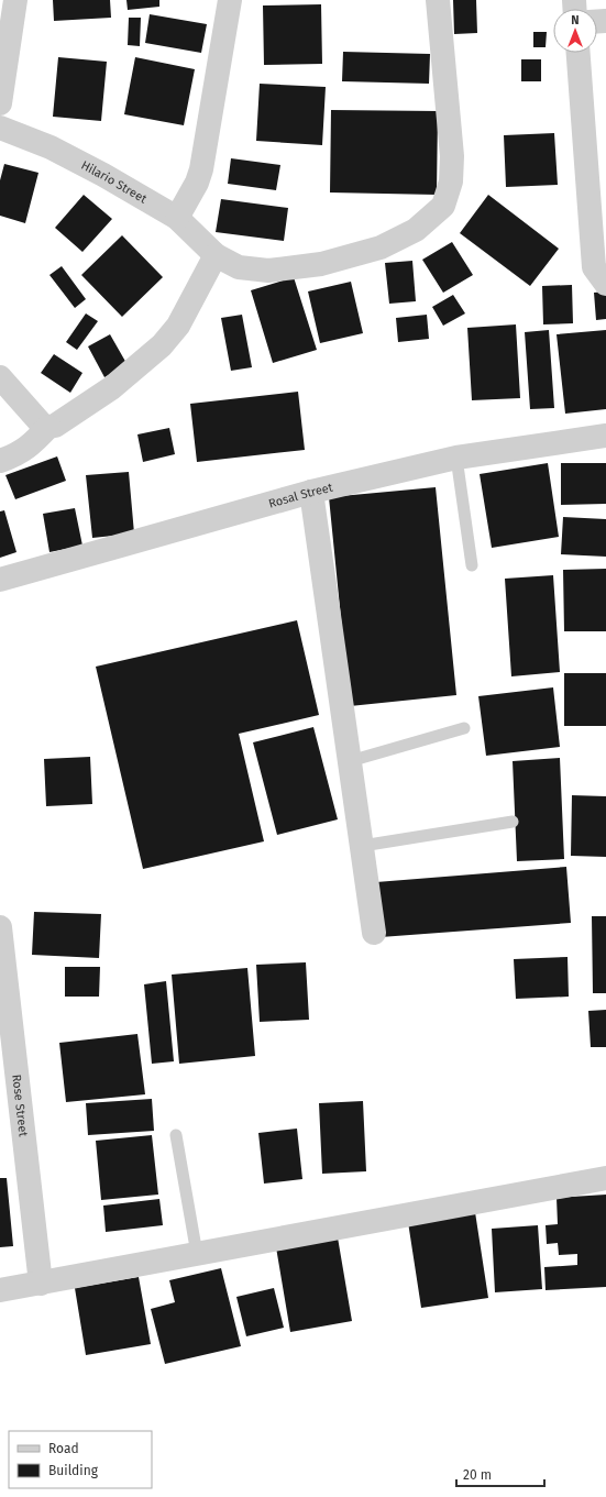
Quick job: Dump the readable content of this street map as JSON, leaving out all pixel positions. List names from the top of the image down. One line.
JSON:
{"streets":{"street":["Hilario Street","Rosal Street","Rose Street"]},"legend":["Road","Building"],"scale_bar":"20 m","north":"top"}
